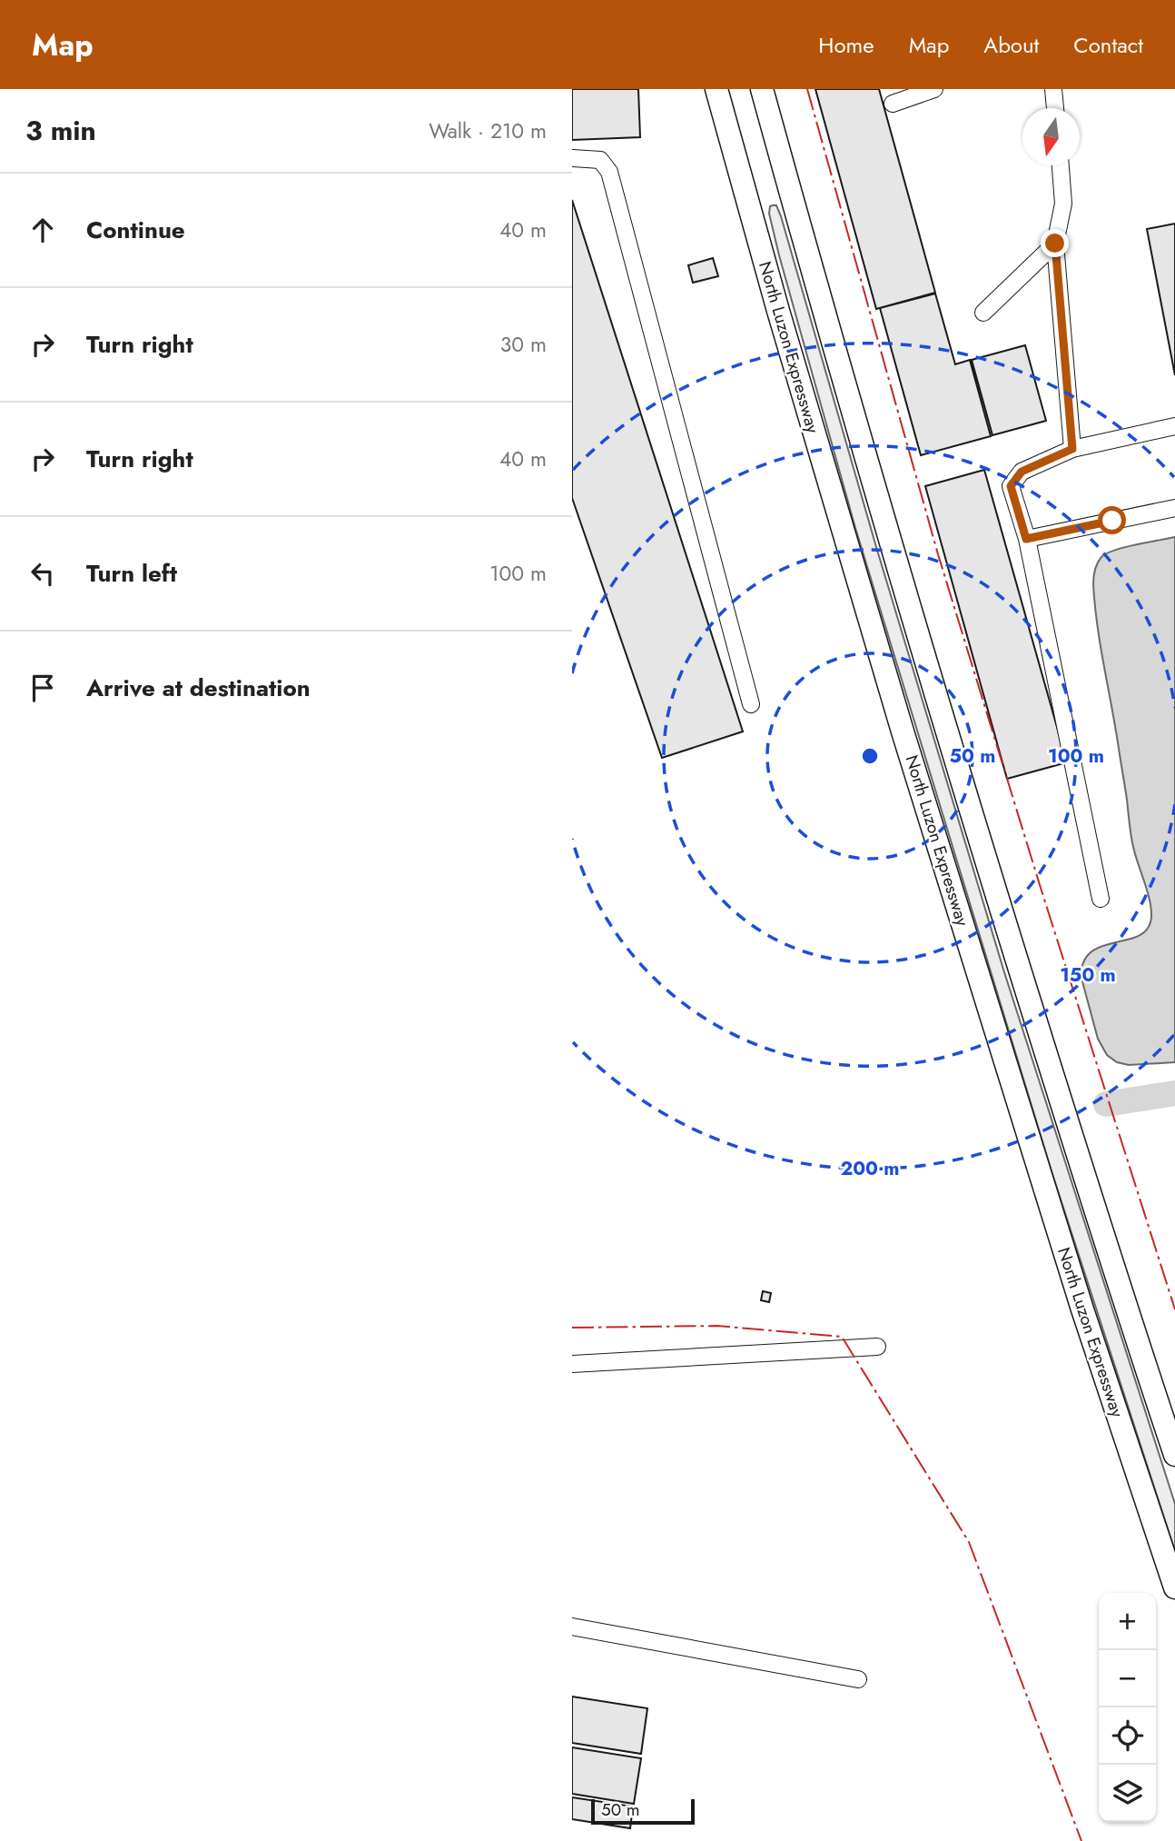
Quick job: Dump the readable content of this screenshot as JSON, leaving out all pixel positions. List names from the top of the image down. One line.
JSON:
{"streets":{"highway":["North Luzon Expressway"]},"scale_bar":"50 m","north":"bottom","page":{"header":"Map","nav":["Home","Map","About","Contact"],"heading":["3 min","Walk · 210 m"],"list":[["Continue","40 m"],["Turn right","30 m"],["Turn right","40 m"],["Turn left","100 m"],"Arrive at destination"],"map_buttons":["+","−"],"scale":"50 m"},"rings":["50 m","100 m","150 m","200 m"]}
